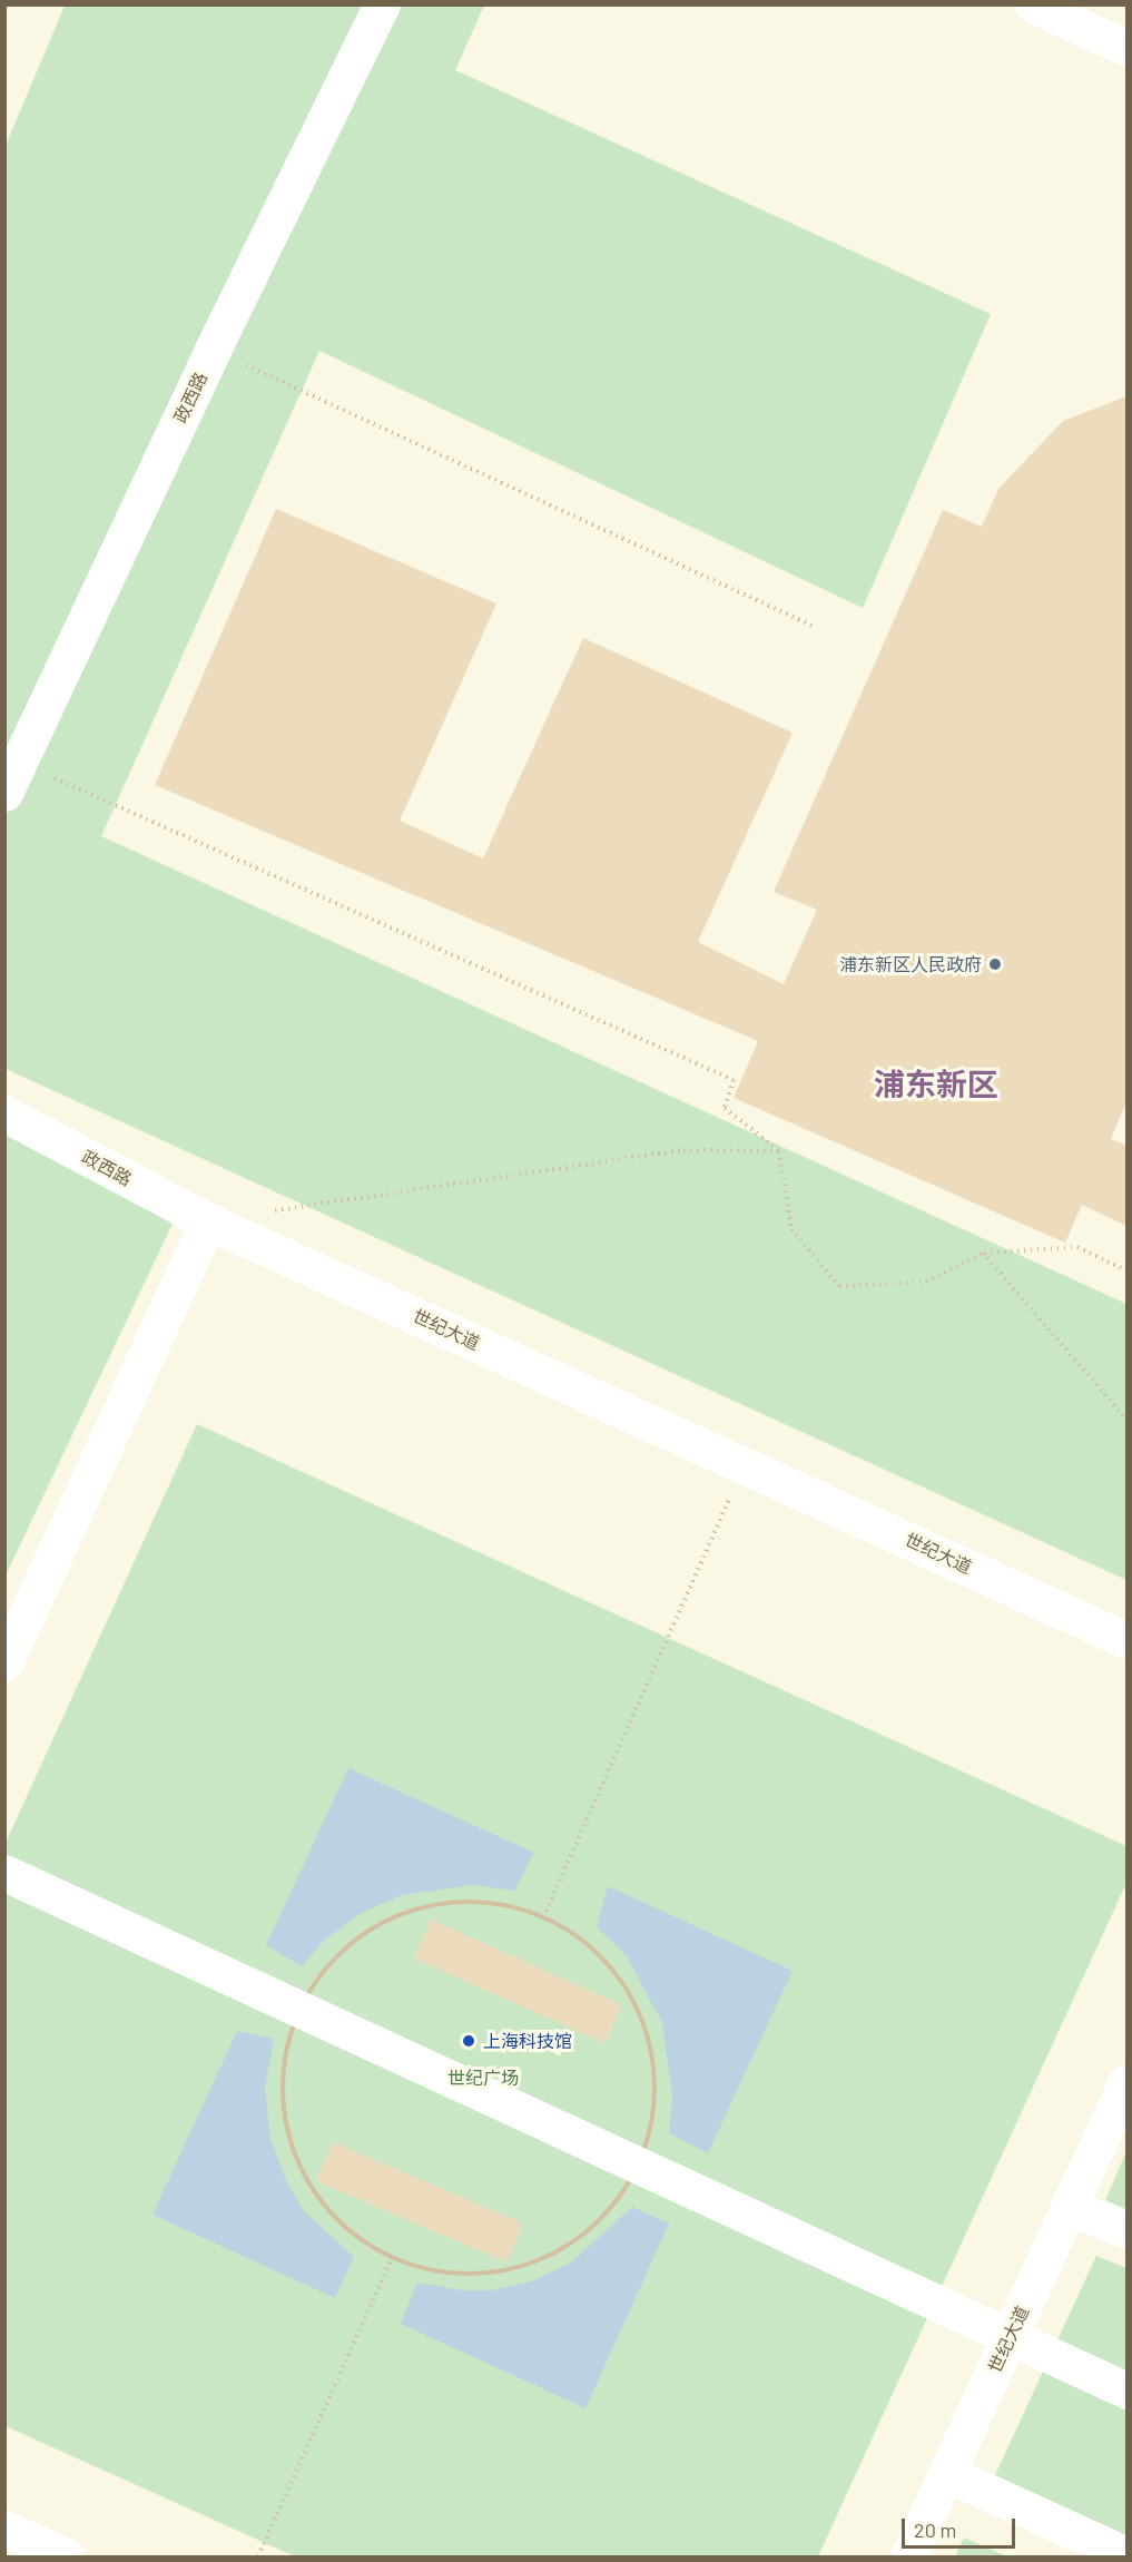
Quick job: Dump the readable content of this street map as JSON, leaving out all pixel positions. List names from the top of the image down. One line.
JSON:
{"streets":{"street":["政西路","世纪大道"]},"crossings":[["政西路","世纪大道"]],"districts":["浦东新区"],"parks":["世纪广场"],"places":["浦东新区人民政府","上海科技馆"],"scale_bar":"20 m"}
